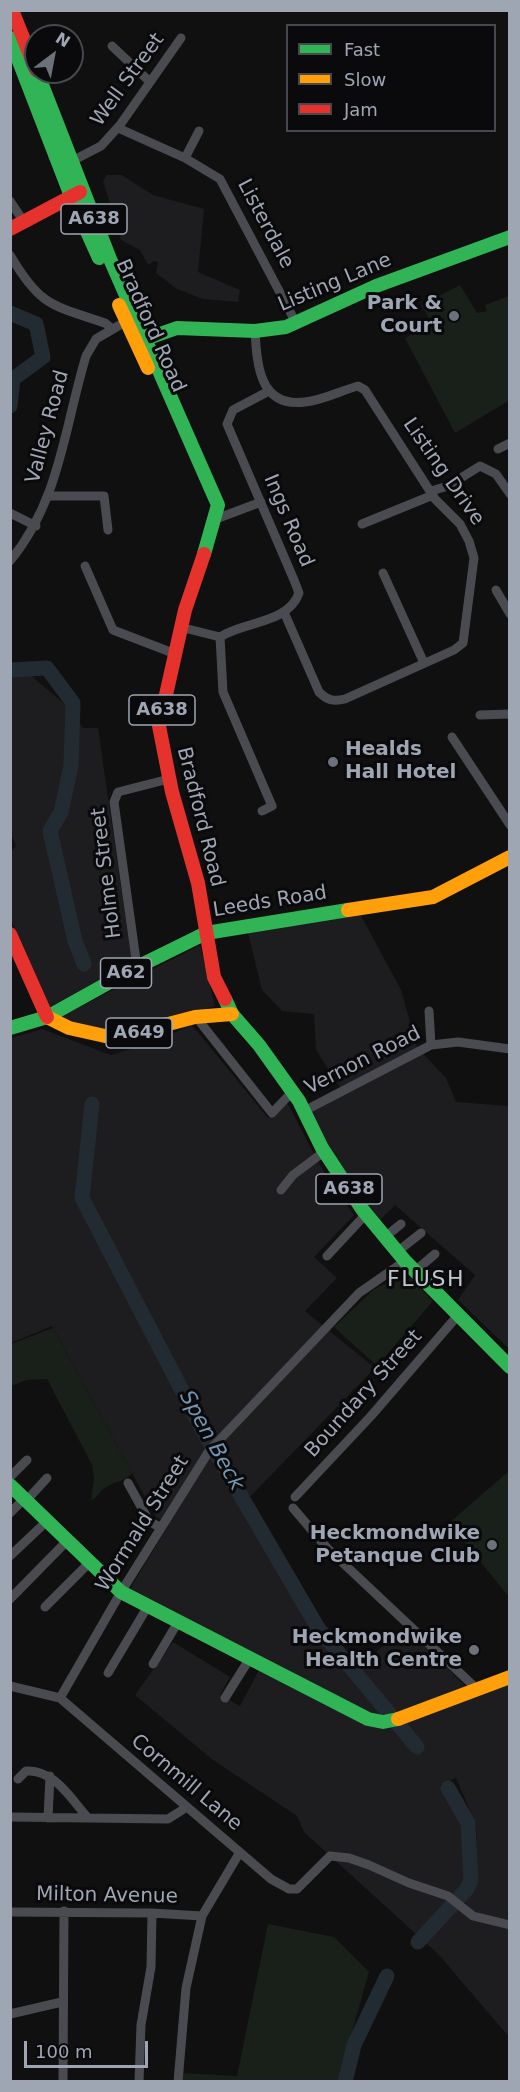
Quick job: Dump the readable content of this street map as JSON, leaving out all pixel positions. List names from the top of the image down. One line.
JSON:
{"streets":{"main road":["A638","Listing Lane","Bradford Road","Leeds Road","A62","A649"],"street":["Well Street","Listerdale","Valley Road","Listing Drive","Ings Road","Holme Street","Vernon Road","Boundary Street","Wormald Street","Cornmill Lane","Milton Avenue"]},"crossings":[["Well Street","Listerdale"],["Well Street","Bradford Road"],["A638","Bradford Road"],["A638","A649"],["A638","Vernon Road"],["A638","Boundary Street"],["A638","Wormald Street"],["Listerdale","Listing Lane"],["Listing Lane","Bradford Road"],["Bradford Road","Valley Road"],["Bradford Road","Holme Street"],["Bradford Road","Leeds Road"],["Bradford Road","A649"],["Listing Drive","Ings Road"],["Holme Street","Leeds Road"],["Leeds Road","A62"],["Leeds Road","A649"],["A62","A649"],["Wormald Street","Cornmill Lane"]],"districts":["FLUSH"],"water":["Spen Beck"],"places":["Park & Court","Healds Hall Hotel","Heckmondwike Petanque Club","Heckmondwike Health Centre"],"legend":["Fast","Slow","Jam"],"scale_bar":"100 m","north":"top right"}
